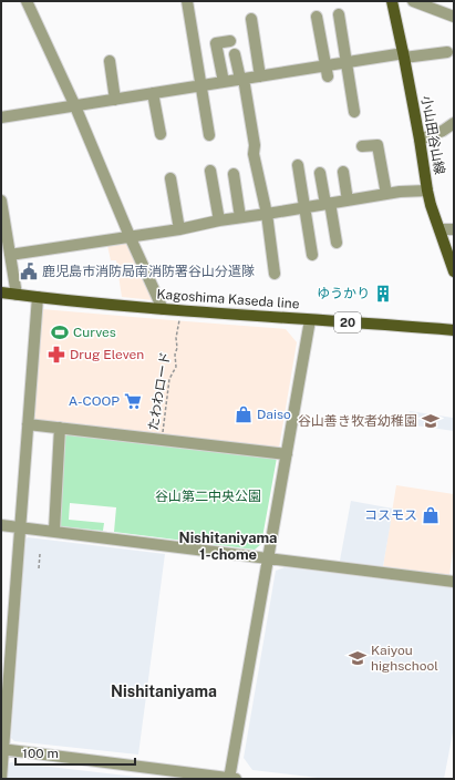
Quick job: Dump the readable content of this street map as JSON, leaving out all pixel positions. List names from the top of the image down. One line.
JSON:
{"streets":{"main road":["小山田谷山線","Kagoshima Kaseda line","20"],"path":["たわわロード"]},"districts":["Nishitaniyama 1-chome","Nishitaniyama"],"parks":["谷山第二中央公園"],"places":{"public building":["鹿児島市消防局南消防署谷山分遣隊"],"building":["ゆうかり"],"sports":["Curves"],"pharmacy":["Drug Eleven"],"supermarket":["A-COOP"],"shop":["Daiso","コスモス"],"school or university":["谷山善き牧者幼稚園","Kaiyou highschool"]},"scale_bar":"100 m"}
